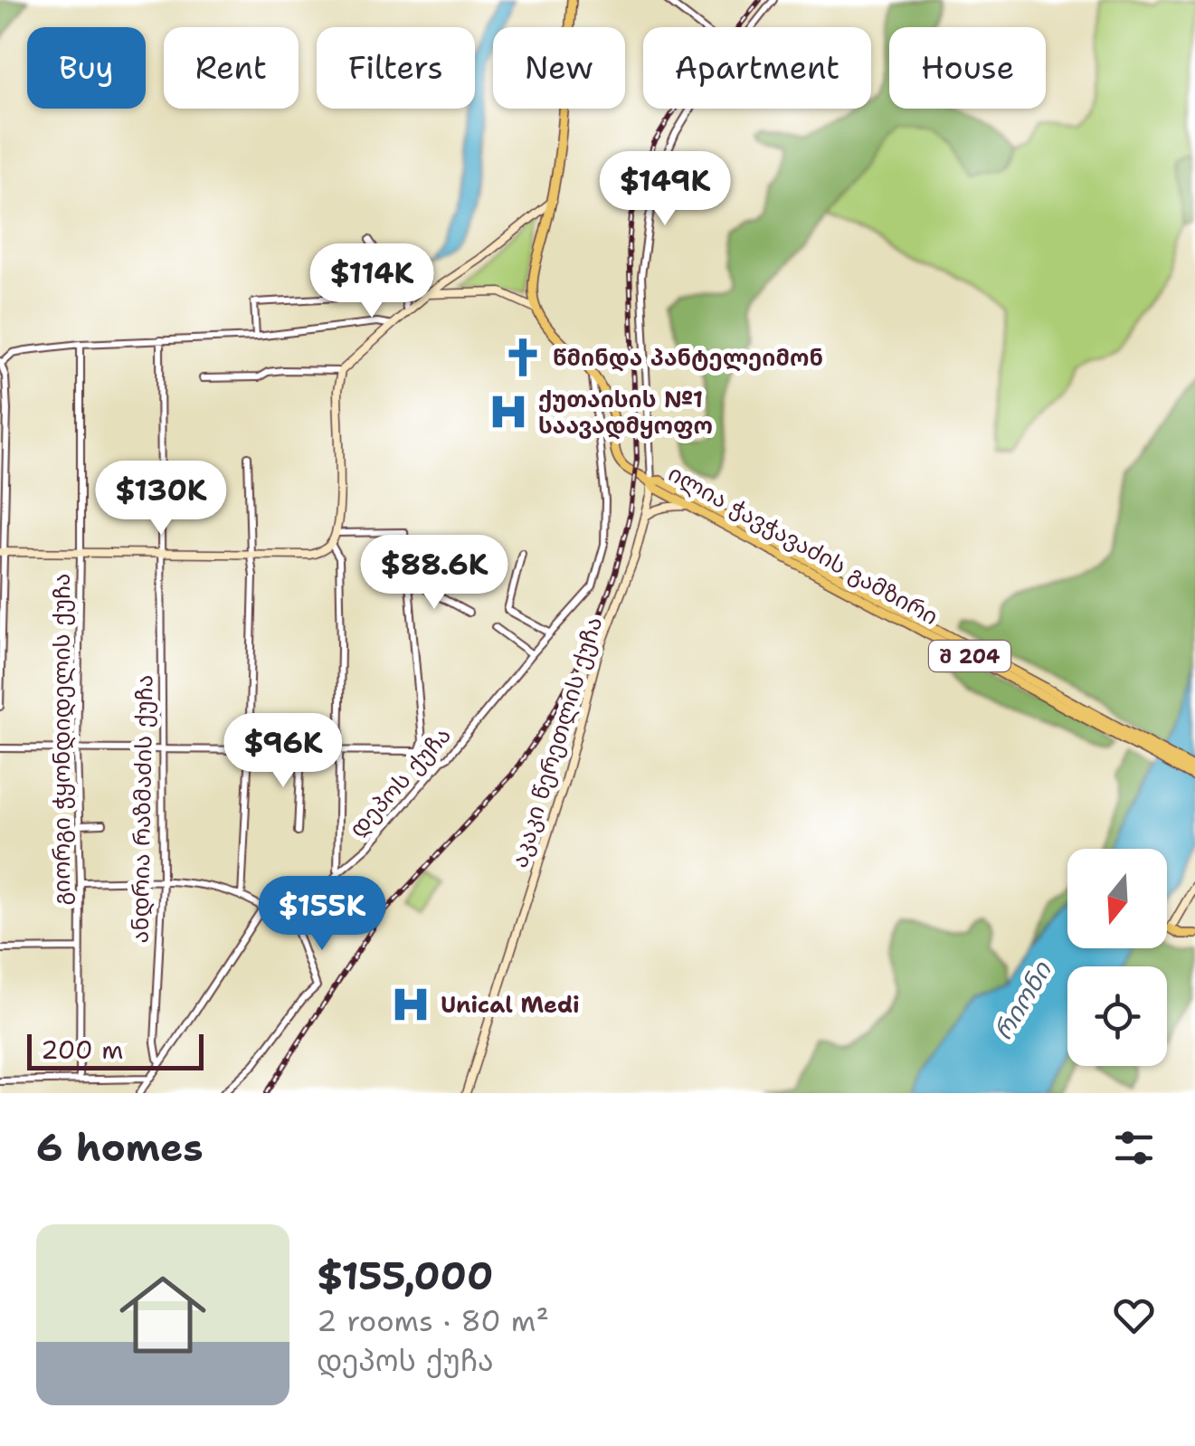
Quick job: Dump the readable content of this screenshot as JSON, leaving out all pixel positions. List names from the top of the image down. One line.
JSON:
{"streets":{"main road":["ილია ჭავჭავაძის გამზირი","შ 204"],"street":["გიორგი ჭყონდიდელის ქუჩა","აკაკი წერეთლის ქუჩა","დეპოს ქუჩა","ანდრია რაზმაძის ქუჩა"]},"crossings":[["ილია ჭავჭავაძის გამზირი","შ 204"],["ილია ჭავჭავაძის გამზირი","აკაკი წერეთლის ქუჩა"],["შ 204","აკაკი წერეთლის ქუჩა"],["შ 204","დეპოს ქუჩა"]],"water":["რიონი"],"places":{"church":["წმინდა პანტელეიმონ"],"hospital":["ქუთაისის №1 საავადმყოფო","Unical Medi"]},"scale_bar":"200 m","north":"bottom","page":{"chip":["Buy","Rent","Filters","New","Apartment","House"],"price":["$149K","$114K","$130K","$88.6K","$96K","$155K"],"scale":"200 m","heading":"6 homes","list":[{"name":"$155,000","note":"2 rooms · 80 m² · დეპოს ქუჩა"}]}}
